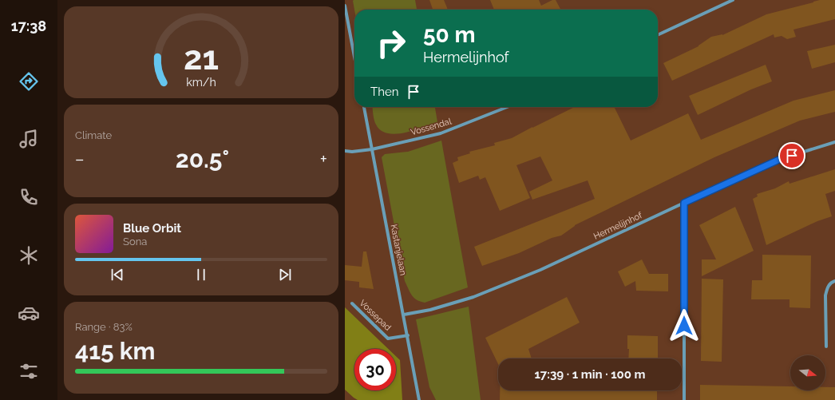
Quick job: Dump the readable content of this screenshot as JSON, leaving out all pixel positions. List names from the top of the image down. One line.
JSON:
{"streets":{"street":["Vossendal","Hermelijnhof","Kastanjelaan","Vossepad"]},"crossings":[["Vossendal","Kastanjelaan"],["Hermelijnhof","Kastanjelaan"],["Kastanjelaan","Vossepad"]],"north":"right","page":{"tabs":"17:38","turn":["50 m","Hermelijnhof"],"then":"Then","tile":["Climate",["Range · 83%","415 km"]],"heat":["−","20.5°","+"],"song":["Blue Orbit","Sona"],"limit":"30","trip":"17:39 · 1 min · 100 m","gauge":["21","km/h"]}}
